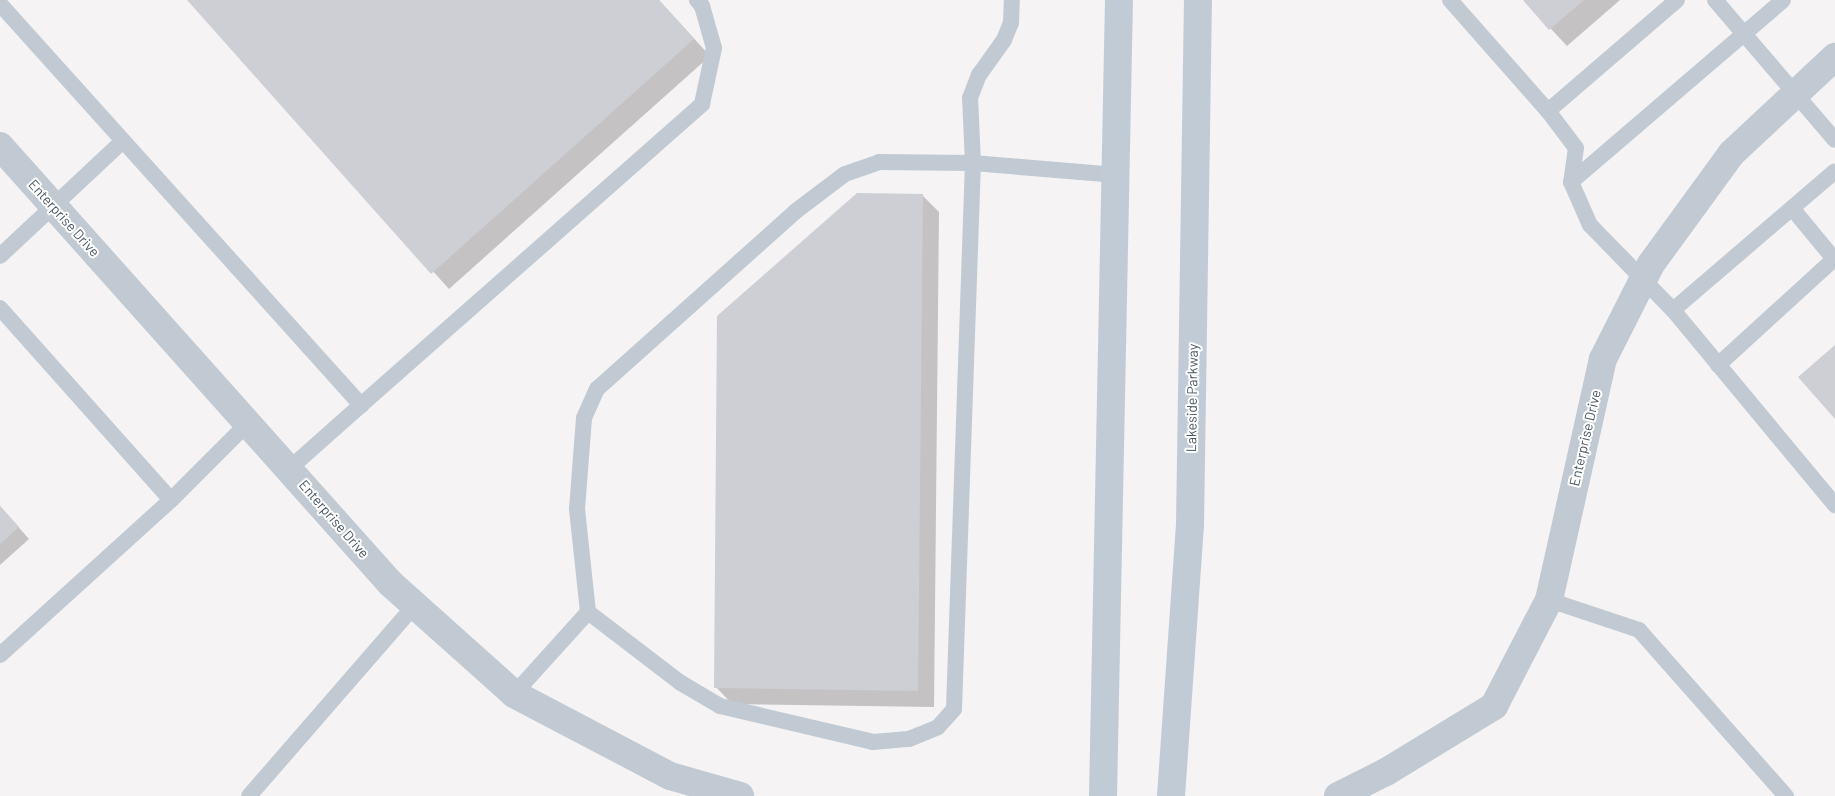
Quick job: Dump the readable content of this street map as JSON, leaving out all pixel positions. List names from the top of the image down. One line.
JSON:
{"streets":{"main road":["Lakeside Parkway"],"street":["Enterprise Drive"]}}
